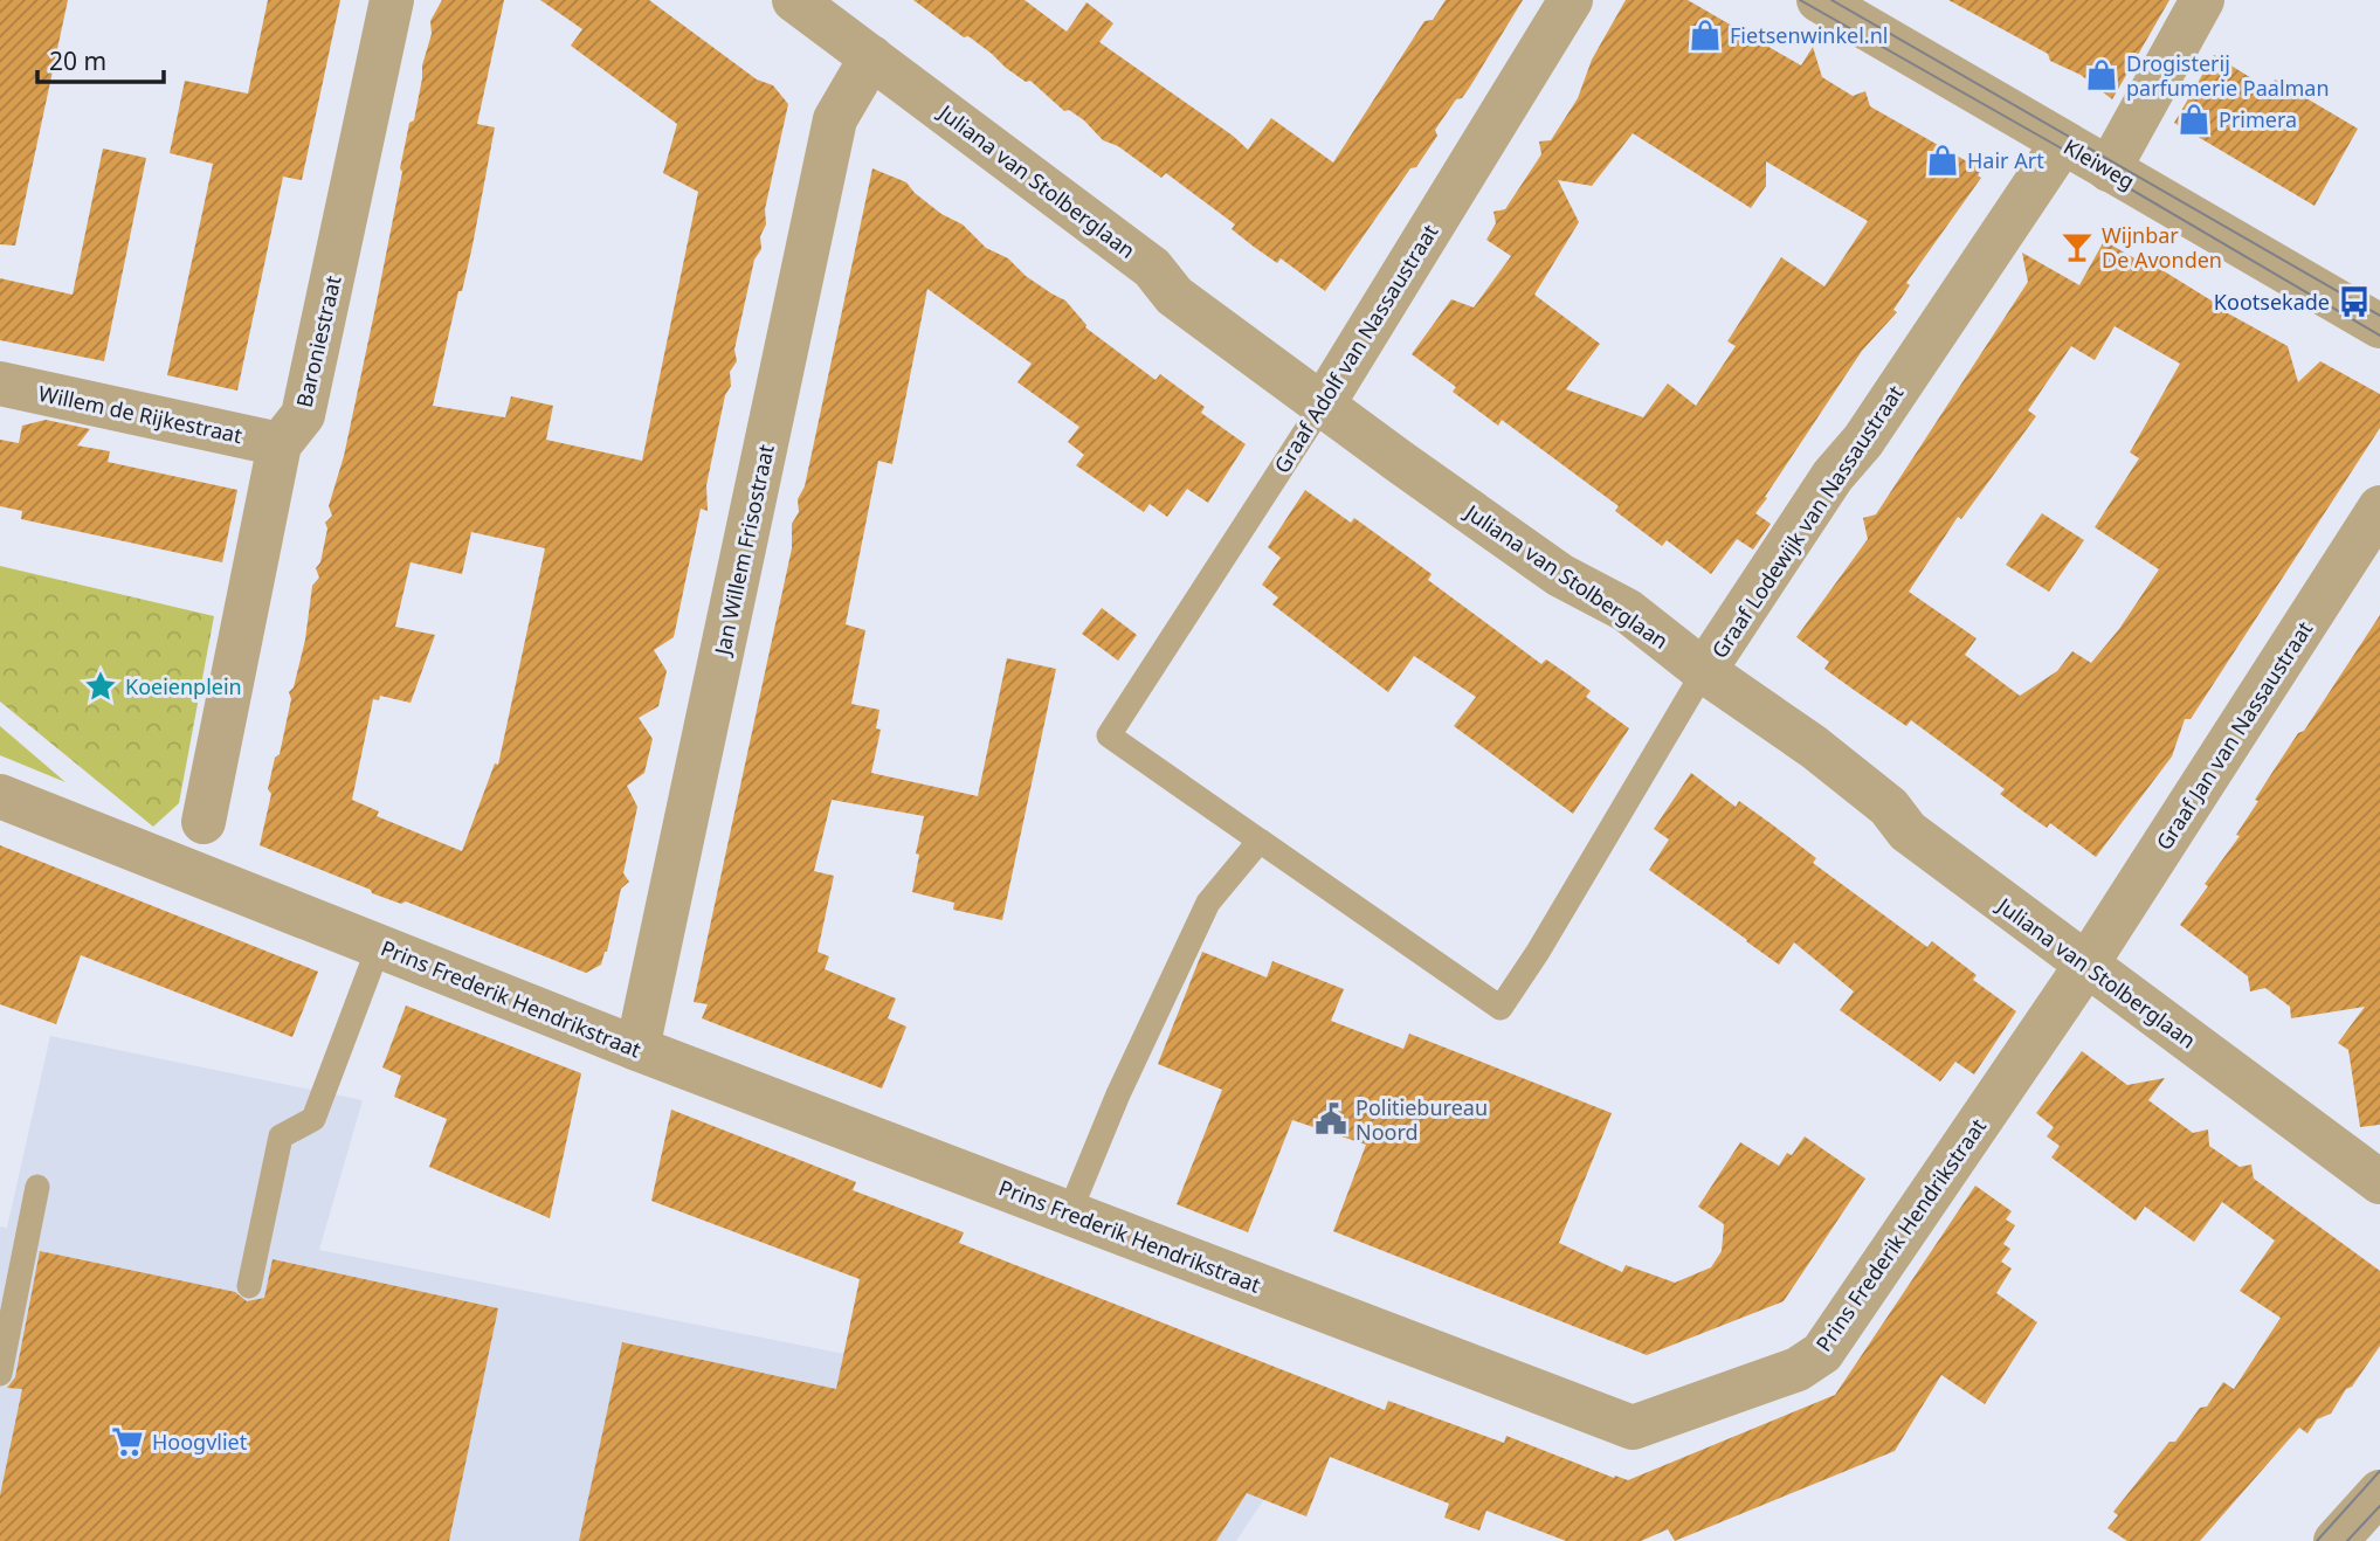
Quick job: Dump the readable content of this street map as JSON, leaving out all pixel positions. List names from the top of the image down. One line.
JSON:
{"streets":{"street":["Kleiweg","Juliana van Stolberglaan","Baroniestraat","Graaf Adolf van Nassaustraat","Willem de Rijkestraat","Graaf Lodewijk van Nassaustraat","Jan Willem Frisostraat","Graaf Jan van Nassaustraat","Prins Frederik Hendrikstraat"]},"crossings":[["Kleiweg","Graaf Lodewijk van Nassaustraat"],["Juliana van Stolberglaan","Graaf Adolf van Nassaustraat"],["Juliana van Stolberglaan","Graaf Lodewijk van Nassaustraat"],["Juliana van Stolberglaan","Jan Willem Frisostraat"],["Juliana van Stolberglaan","Graaf Jan van Nassaustraat"],["Juliana van Stolberglaan","Prins Frederik Hendrikstraat"],["Baroniestraat","Willem de Rijkestraat"],["Graaf Adolf van Nassaustraat","Graaf Lodewijk van Nassaustraat"],["Jan Willem Frisostraat","Prins Frederik Hendrikstraat"],["Graaf Jan van Nassaustraat","Prins Frederik Hendrikstraat"]],"places":{"shop":["Fietsenwinkel.nl","Drogisterij parfumerie Paalman","Primera","Hair Art"],"bar":["Wijnbar De Avonden"],"bus stop":["Kootsekade"],"place":["Koeienplein"],"public building":["Politiebureau Noord"],"supermarket":["Hoogvliet"]},"scale_bar":"20 m"}
